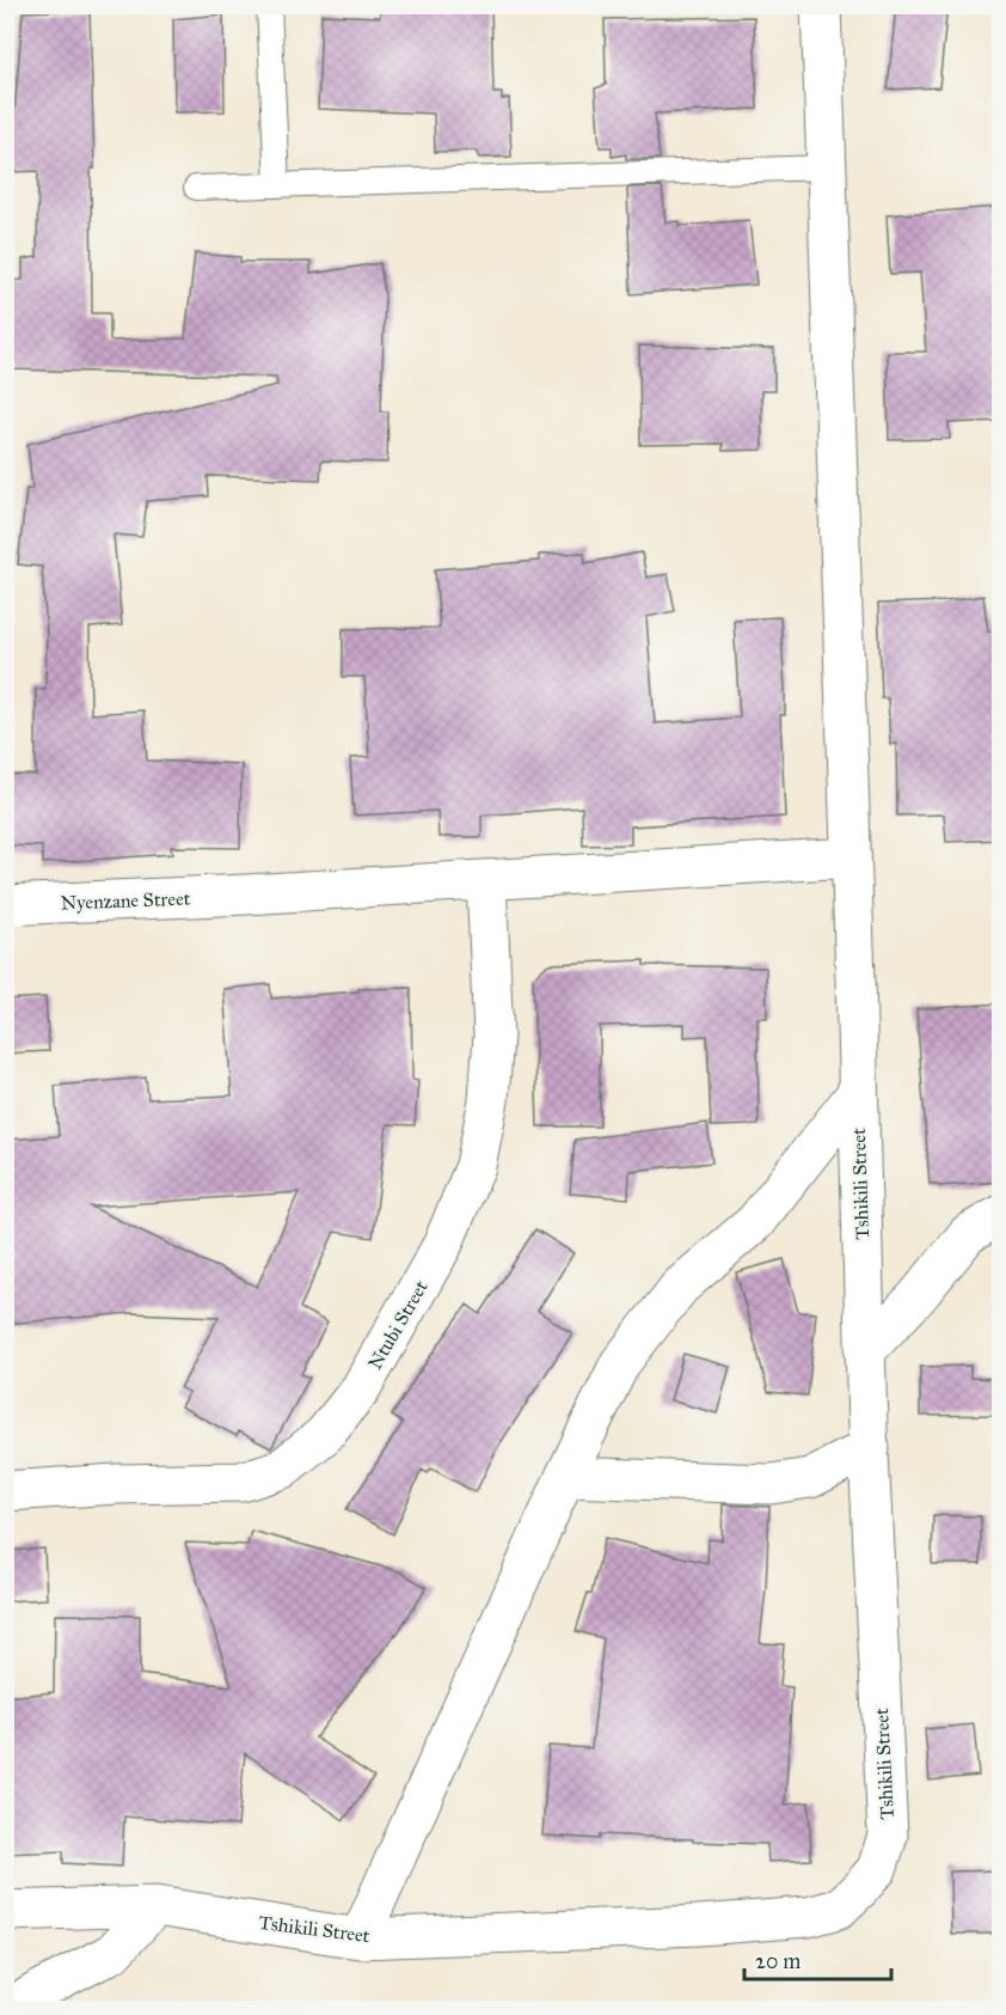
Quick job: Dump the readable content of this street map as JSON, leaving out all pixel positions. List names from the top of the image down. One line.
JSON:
{"streets":{"street":["Nyenzane Street","Tshikili Street","Ntubi Street"]},"crossings":[["Nyenzane Street","Tshikili Street"],["Nyenzane Street","Ntubi Street"]],"scale_bar":"20 m"}
